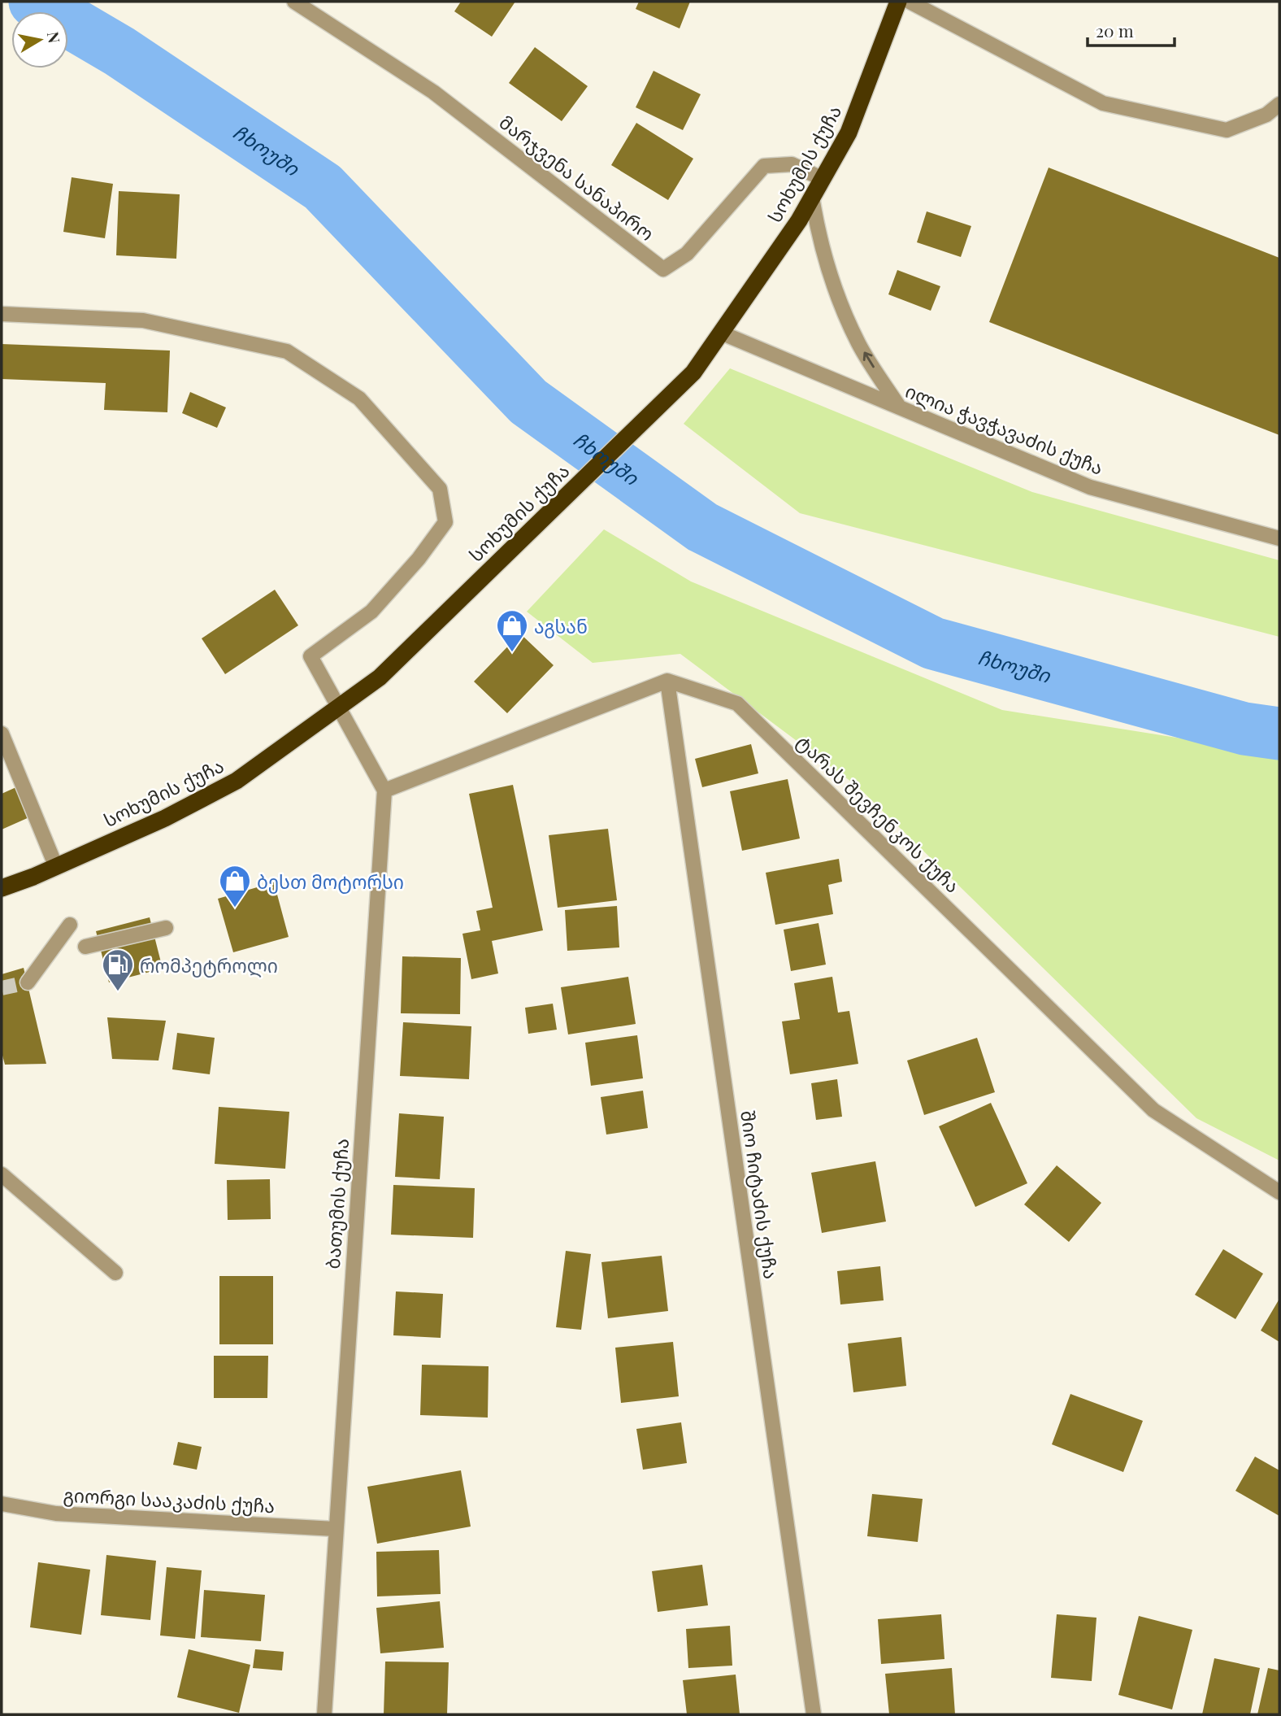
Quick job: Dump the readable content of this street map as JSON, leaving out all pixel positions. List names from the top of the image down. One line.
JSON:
{"streets":{"highway":["სოხუმის ქუჩა"],"street":["მარჯვენა სანაპირო","ილია ჭავჭავაძის ქუჩა","ტარას შევჩენკოს ქუჩა","შიო ჩიტაძის ქუჩა","ბათუმის ქუჩა","გიორგი სააკაძის ქუჩა"]},"crossings":[["სოხუმის ქუჩა","მარჯვენა სანაპირო"],["სოხუმის ქუჩა","ილია ჭავჭავაძის ქუჩა"],["ტარას შევჩენკოს ქუჩა","შიო ჩიტაძის ქუჩა"],["ბათუმის ქუჩა","გიორგი სააკაძის ქუჩა"]],"water":["ჩხოუში"],"places":{"shop":["აგსან","ბესთ მოტორსი"],"fuel station":["რომპეტროლი"]},"scale_bar":"20 m","north":"right"}
